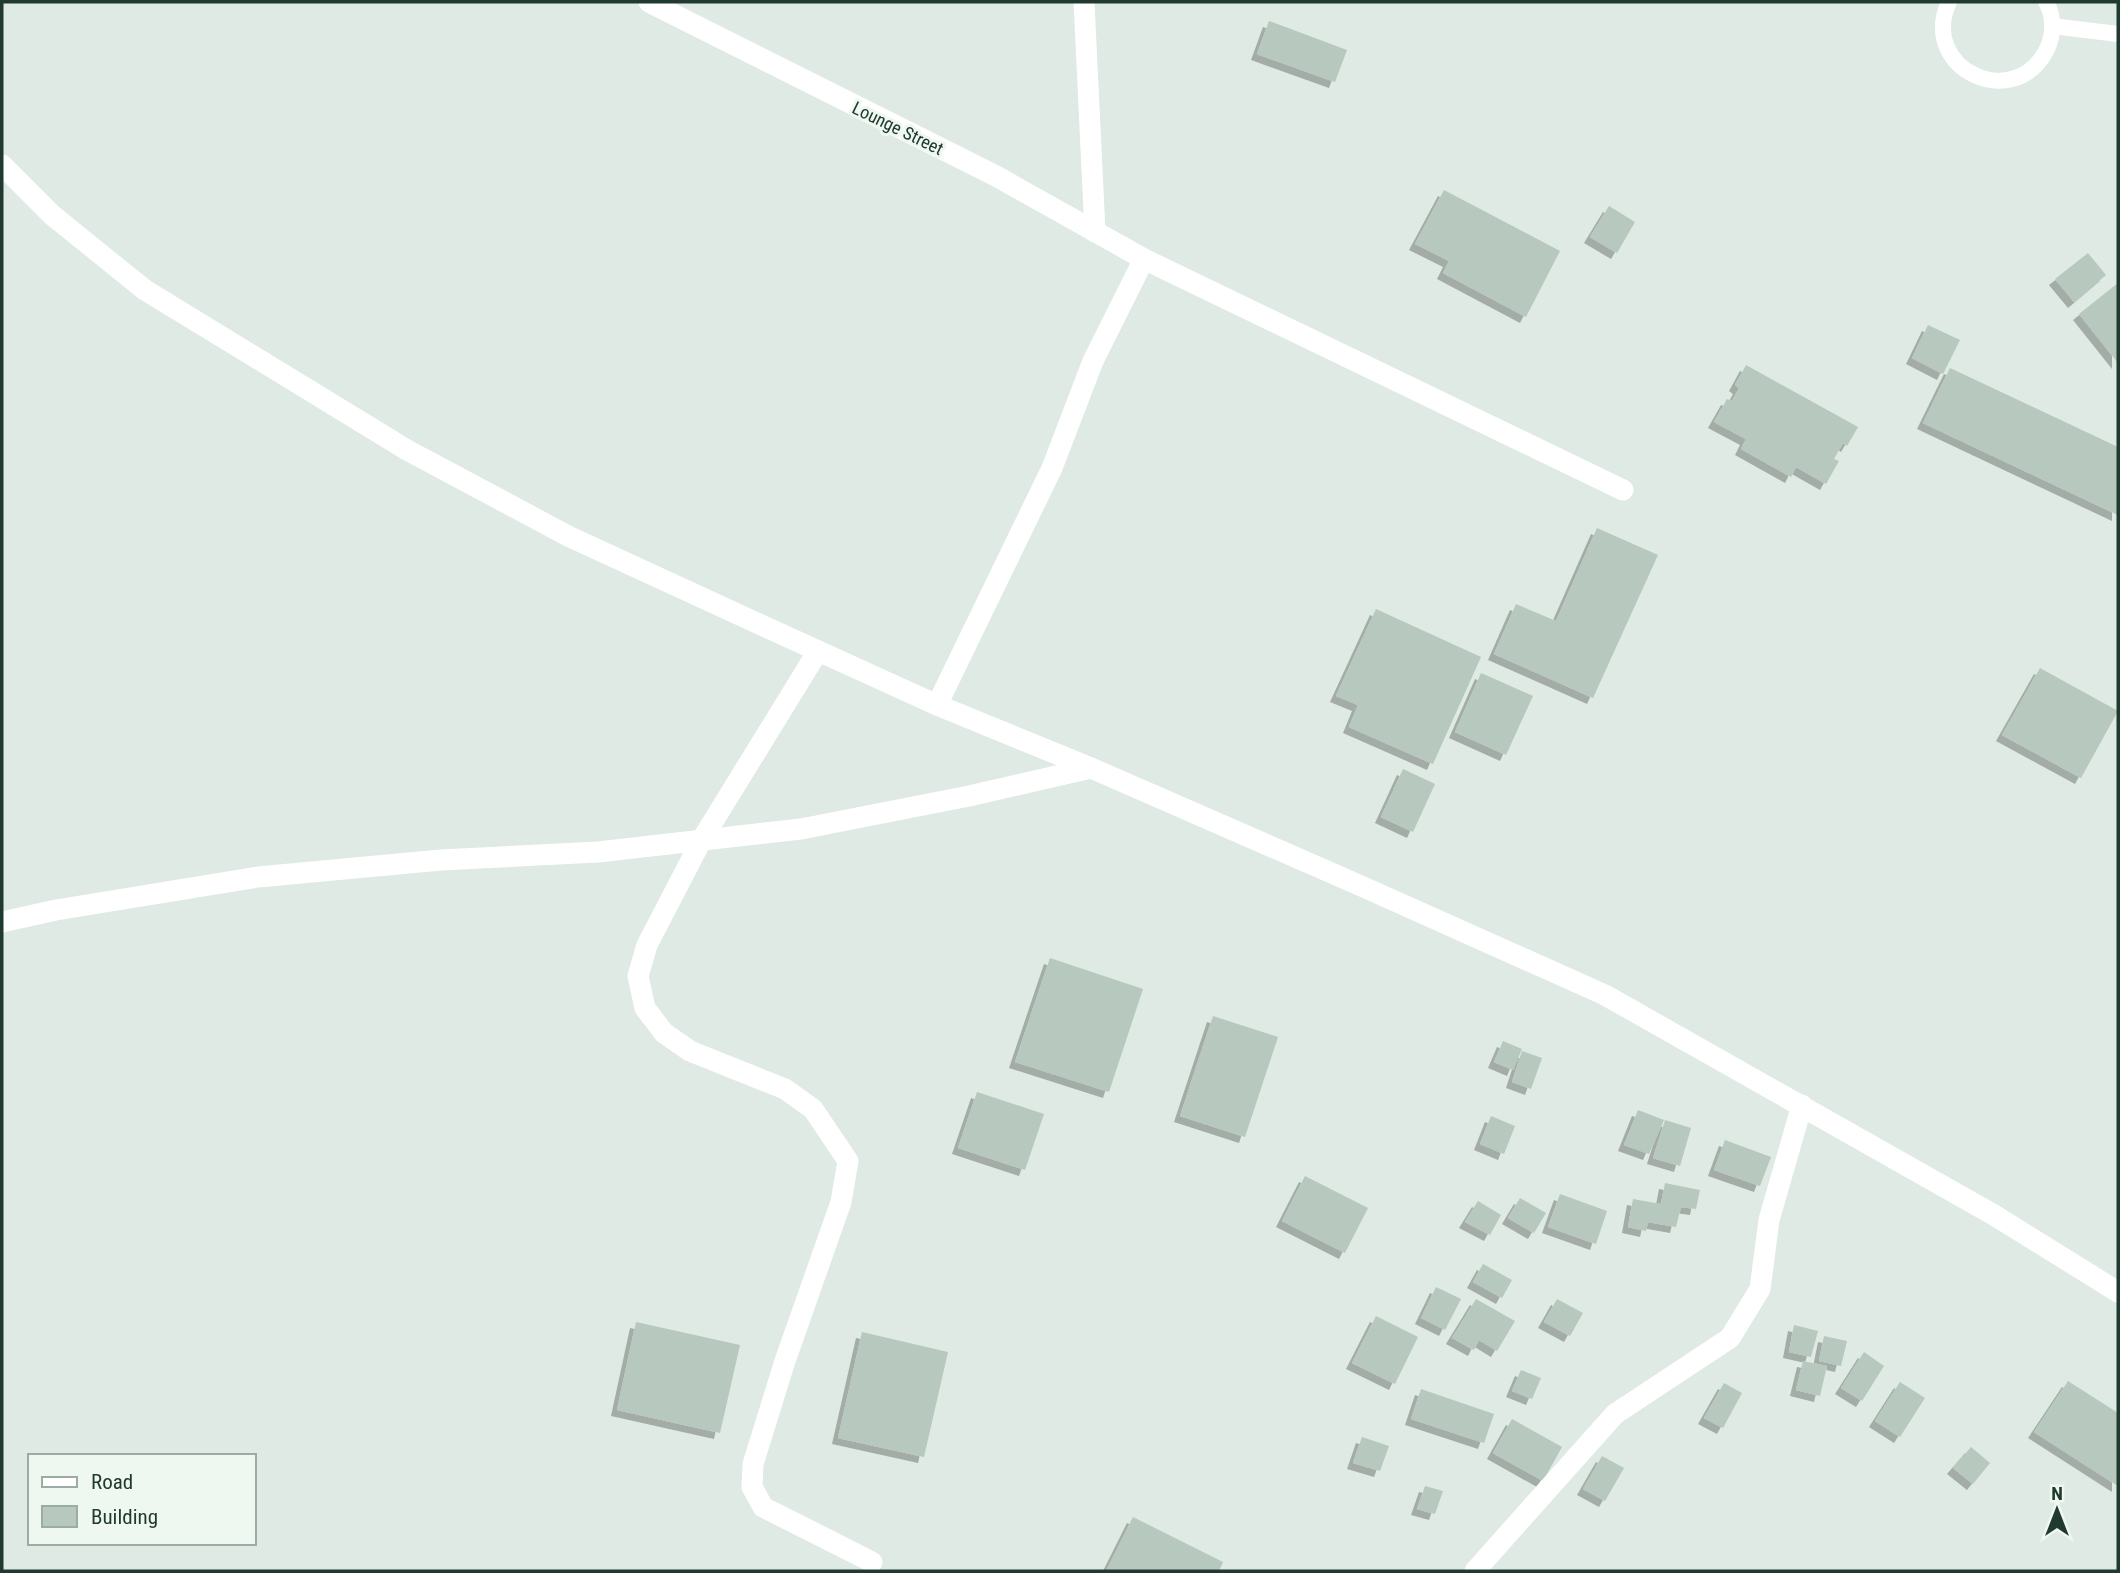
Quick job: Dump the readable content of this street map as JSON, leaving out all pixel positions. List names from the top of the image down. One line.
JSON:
{"streets":{"street":["Lounge Street"]},"legend":["Road","Building"],"north":"top"}
